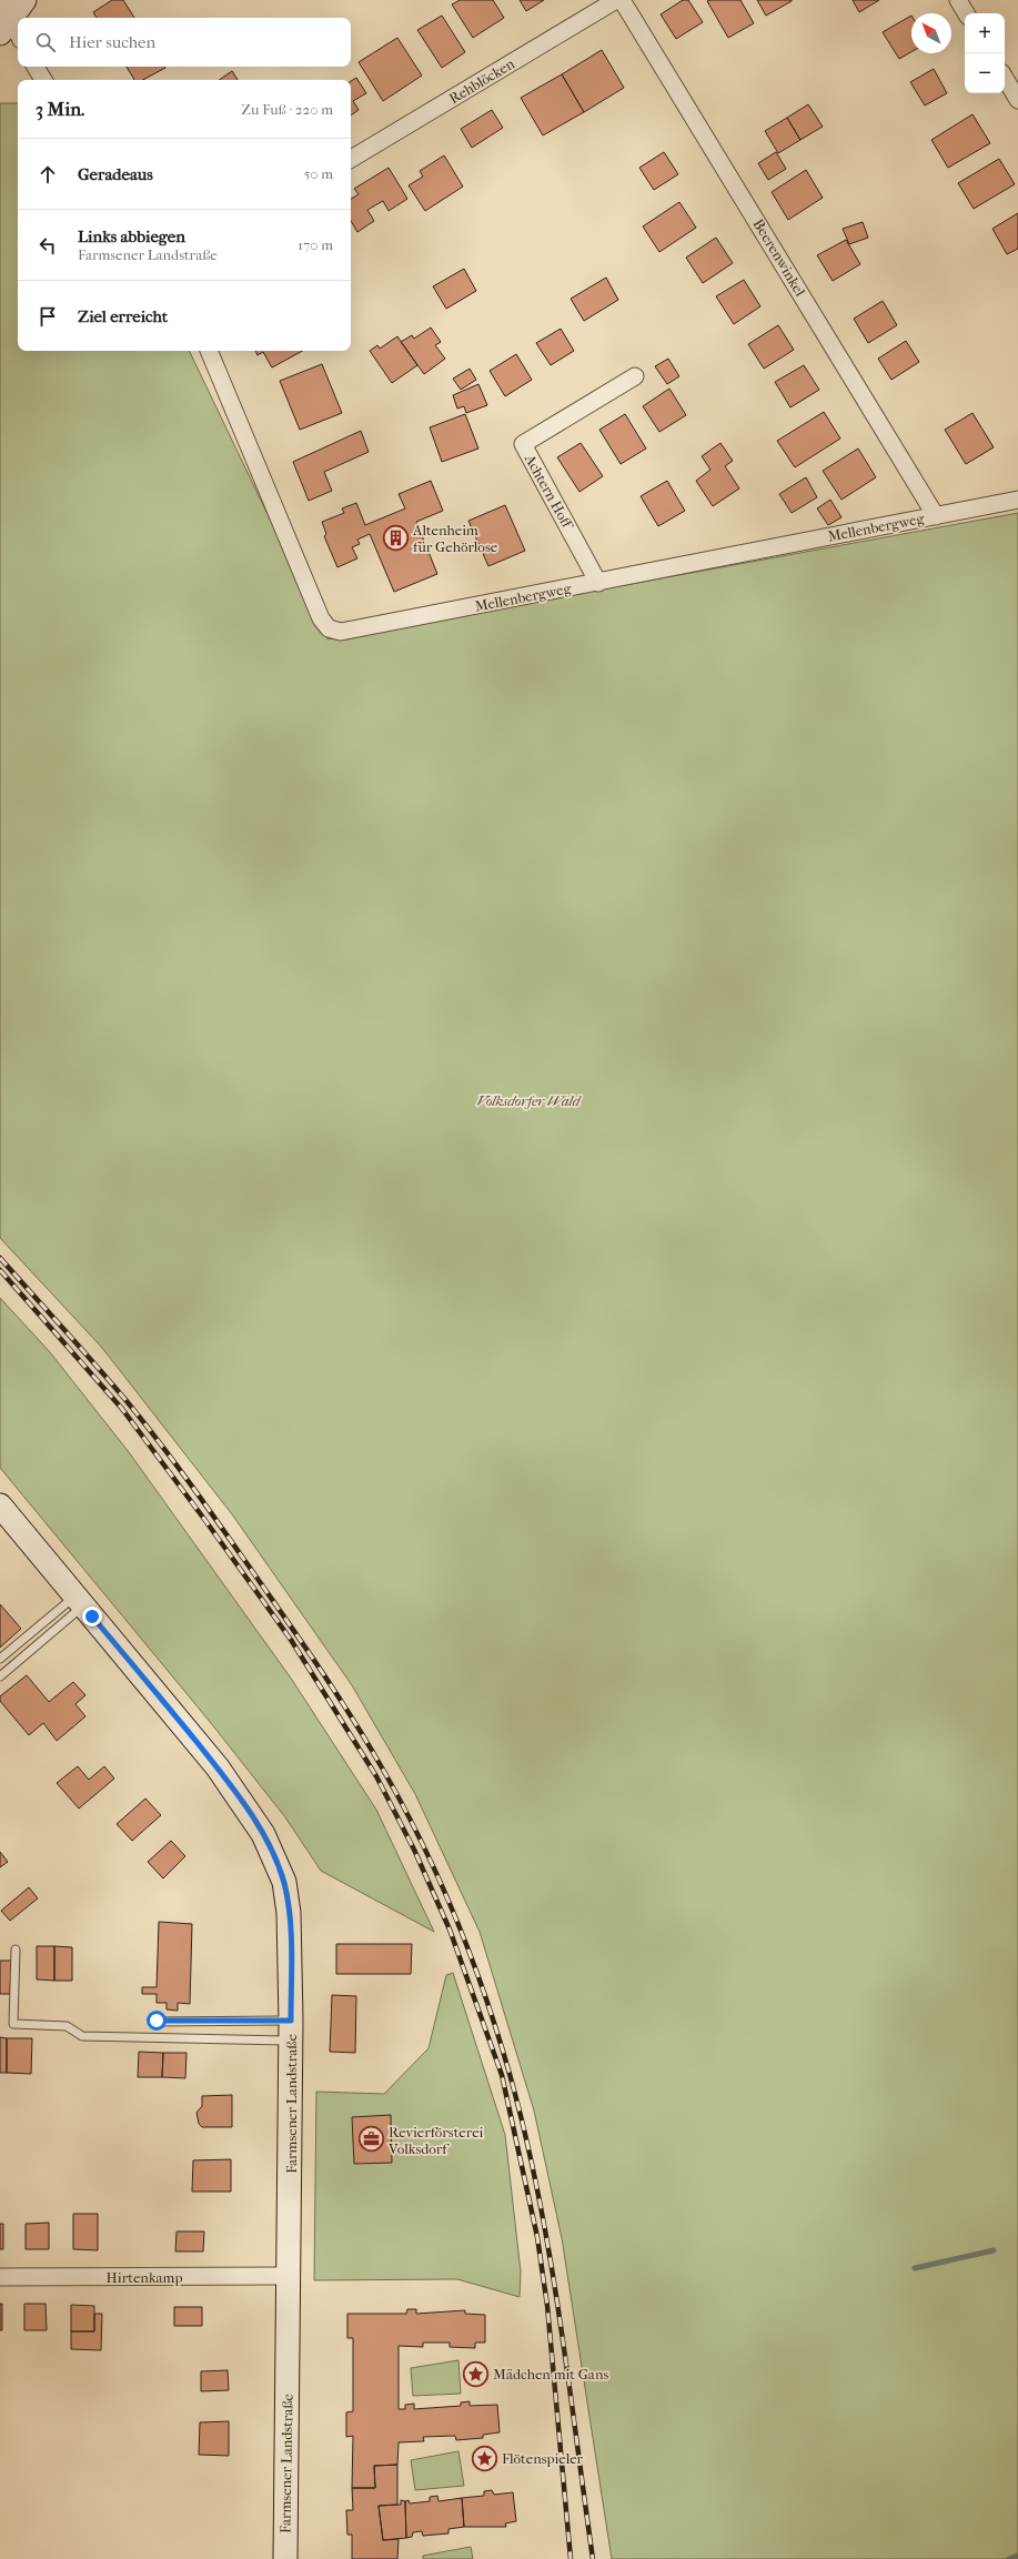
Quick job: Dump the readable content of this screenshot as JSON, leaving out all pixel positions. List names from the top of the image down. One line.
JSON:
{"streets":{"main road":["Farmsener Landstraße"],"street":["Rehblöcken","Beerenwinkel","Achtern Hoff","Mellenbergweg","Hirtenkamp"]},"crossings":[["Beerenwinkel","Mellenbergweg"],["Achtern Hoff","Mellenbergweg"],["Farmsener Landstraße","Hirtenkamp"]],"parks":["Volksdorfer Wald"],"places":{"building":["Altenheim für Gehörlose"],"office":["Revierförsterei Volksdorf"],"place":["Mädchen mit Gans","Flötenspieler"]},"north":"top left","page":{"map_buttons":["+","−"],"search":"Hier suchen","heading":["3 Min.","Zu Fuß · 220 m"],"list":[["Geradeaus","50 m"],["Links abbiegen","Farmsener Landstraße","170 m"],"Ziel erreicht"]}}
